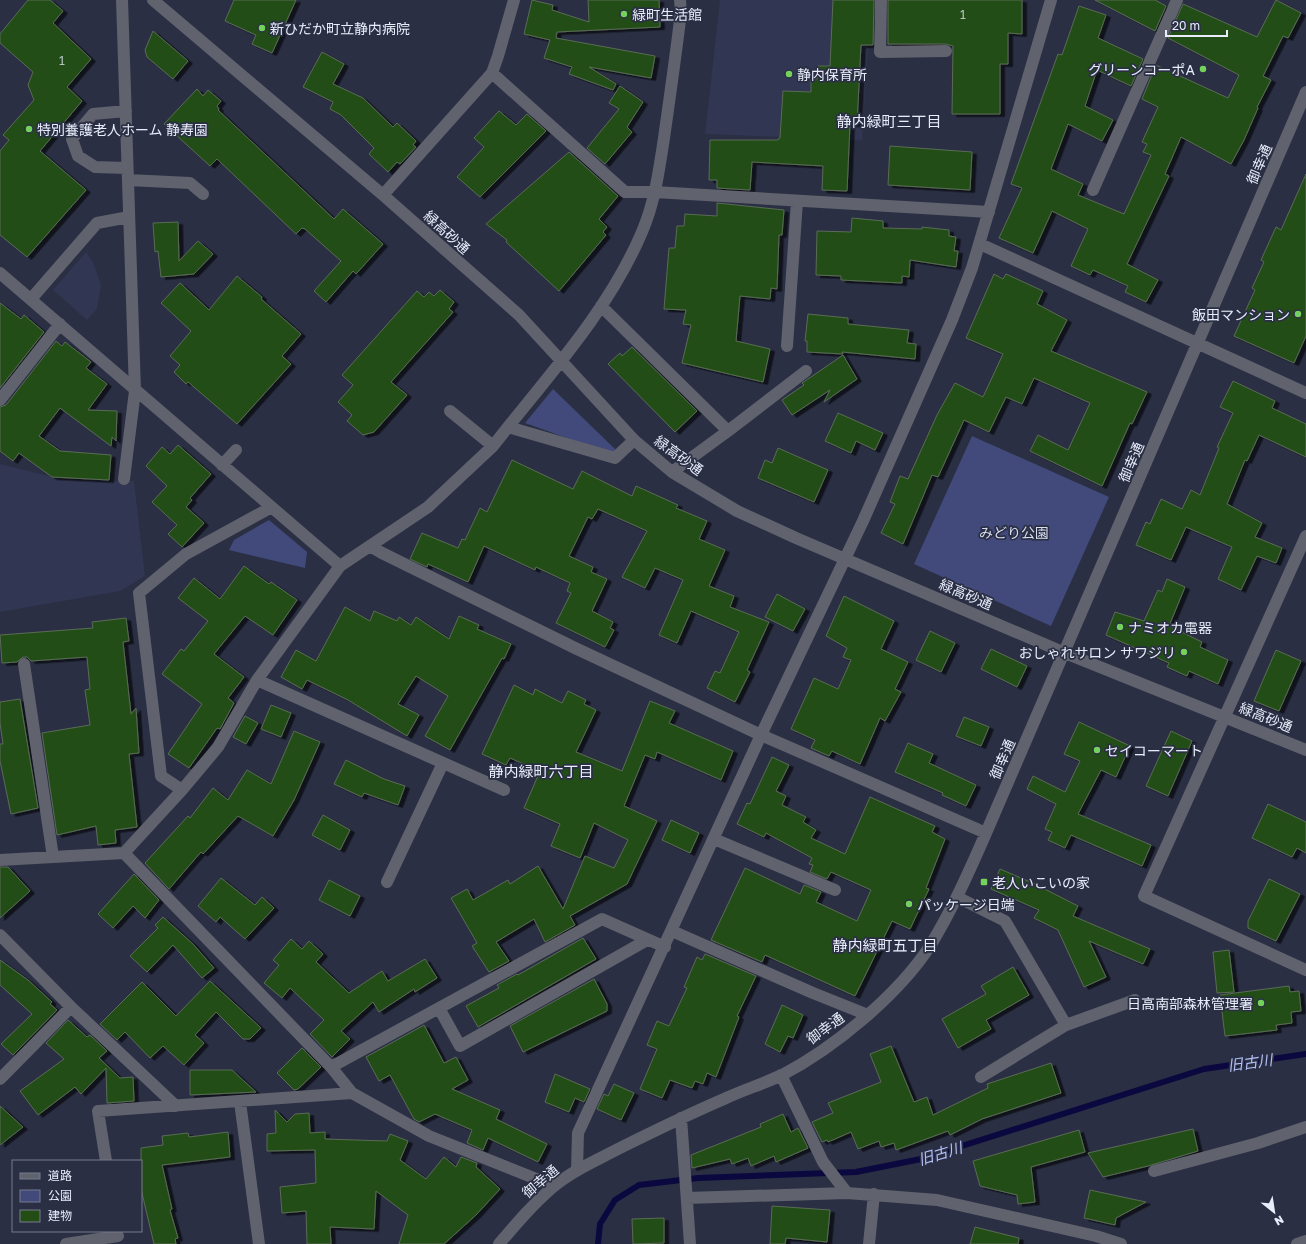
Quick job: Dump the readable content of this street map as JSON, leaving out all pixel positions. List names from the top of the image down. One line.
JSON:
{"streets":{"street":["御幸通","緑高砂通"]},"crossings":[["御幸通","緑高砂通"]],"districts":["静内緑町三丁目","静内緑町六丁目","静内緑町五丁目"],"water":["旧古川"],"parks":["みどり公園"],"places":{"other":["緑町生活館","新ひだか町立静内病院","グリーンコーポA","静内保育所","特別養護老人ホーム 静寿園","飯田マンション","ナミオカ電器","おしゃれサロン サワジリ","セイコーマート","パッケージ日端","日高南部森林管理署"],"transit":["老人いこいの家"]},"house_numbers":["1","1"],"legend":["道路","公園","建物"],"scale_bar":"20 m","north":"bottom right"}
